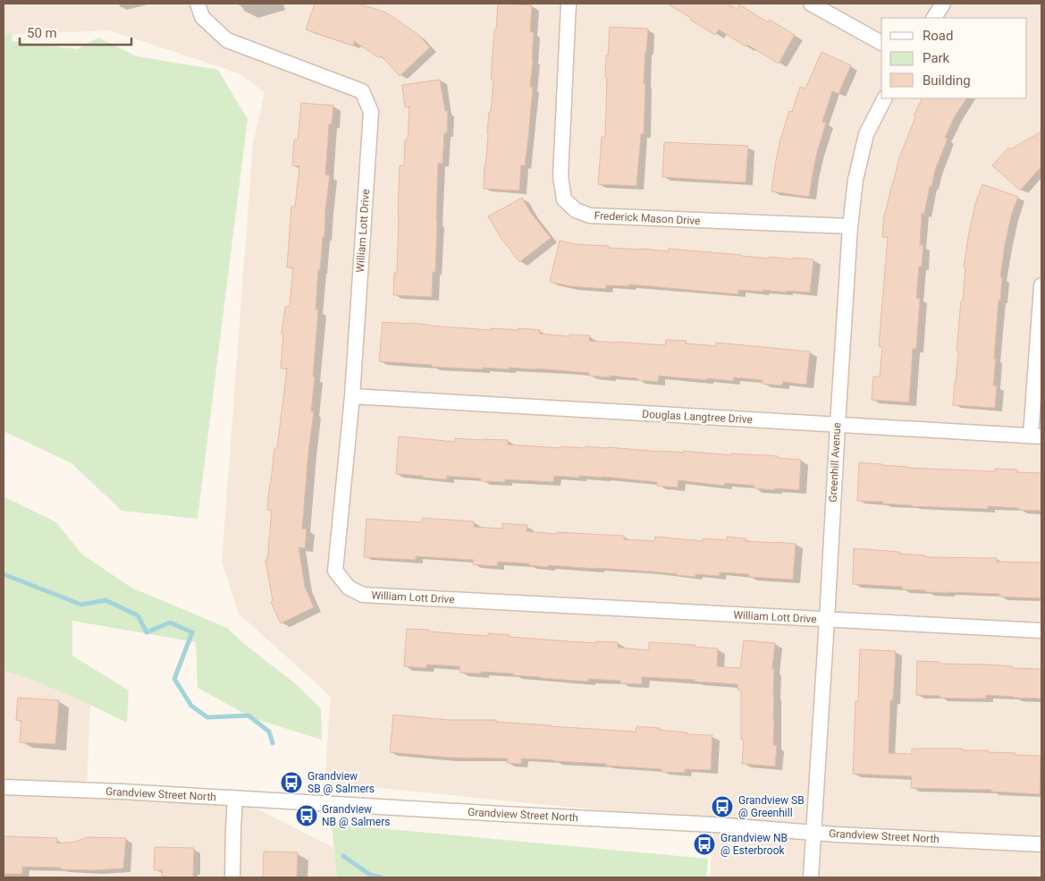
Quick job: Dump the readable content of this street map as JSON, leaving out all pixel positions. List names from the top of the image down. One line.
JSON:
{"streets":{"street":["Frederick Mason Drive","William Lott Drive","Douglas Langtree Drive","Greenhill Avenue","Grandview Street North"]},"crossings":[["Frederick Mason Drive","Greenhill Avenue"],["William Lott Drive","Douglas Langtree Drive"],["William Lott Drive","Greenhill Avenue"],["Douglas Langtree Drive","Greenhill Avenue"],["Greenhill Avenue","Grandview Street North"]],"places":{"bus stop":["Grandview SB @ Salmers","Grandview SB @ Greenhill","Grandview NB @ Salmers","Grandview NB @ Esterbrook"]},"legend":["Road","Park","Building"],"scale_bar":"50 m"}
